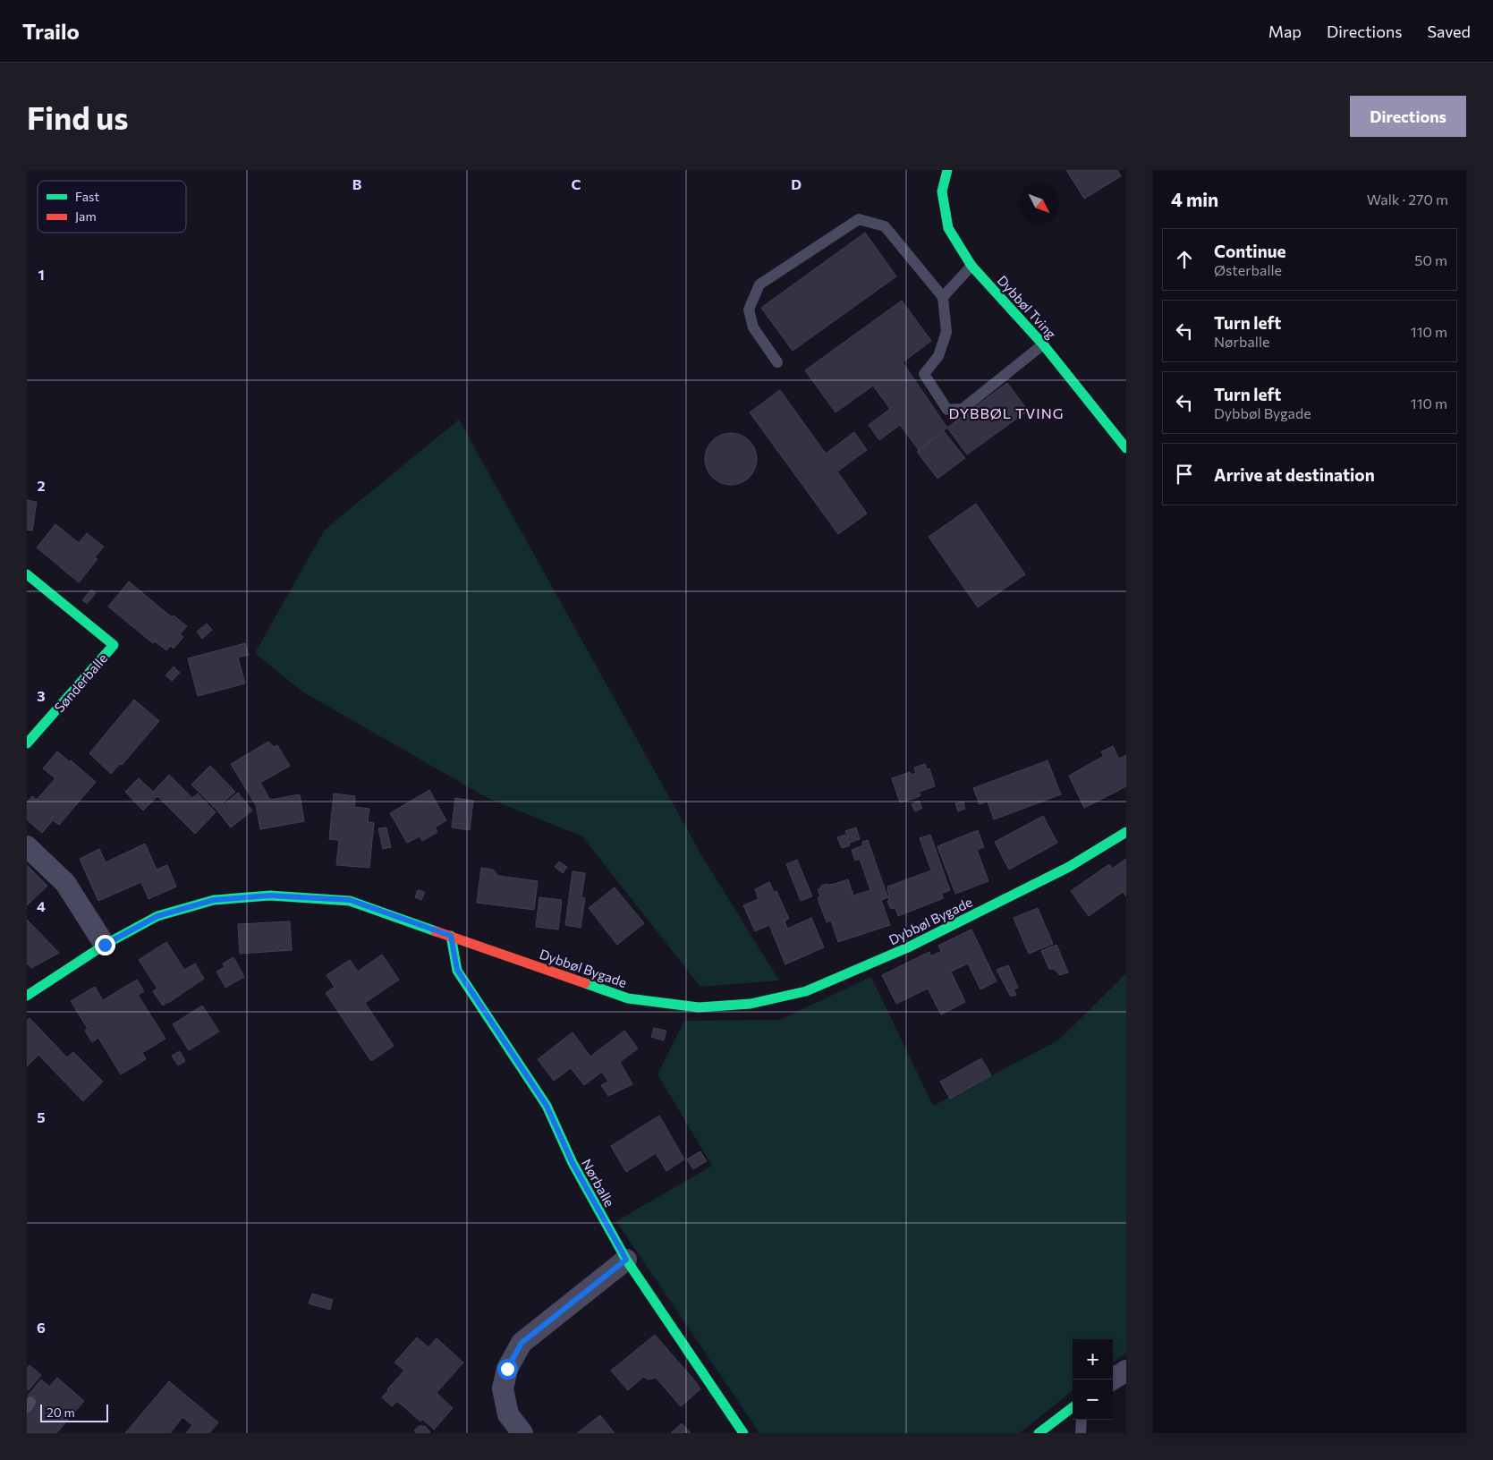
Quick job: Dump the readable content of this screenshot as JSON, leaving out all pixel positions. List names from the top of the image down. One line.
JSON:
{"streets":{"street":["Dybbøl Tving","Sønderballe","Dybbøl Bygade","Nørballe"]},"crossings":[["Dybbøl Bygade","Nørballe"]],"districts":["DYBBØL TVING"],"legend":["Fast","Jam"],"scale_bar":"20 m","north":"bottom right","page":{"header":"Trailo","nav":["Map","Directions","Saved"],"buttons":"Directions","title":"Find us","heading":["4 min","Walk · 270 m"],"list":[["Continue","Østerballe","50 m"],["Turn left","Nørballe","110 m"],["Turn left","Dybbøl Bygade","110 m"],"Arrive at destination"],"map_buttons":["+","−"],"scale":"20 m"},"grid":{"columns":["B","C","D"],"rows":["1","2","3","4","5","6"]}}
